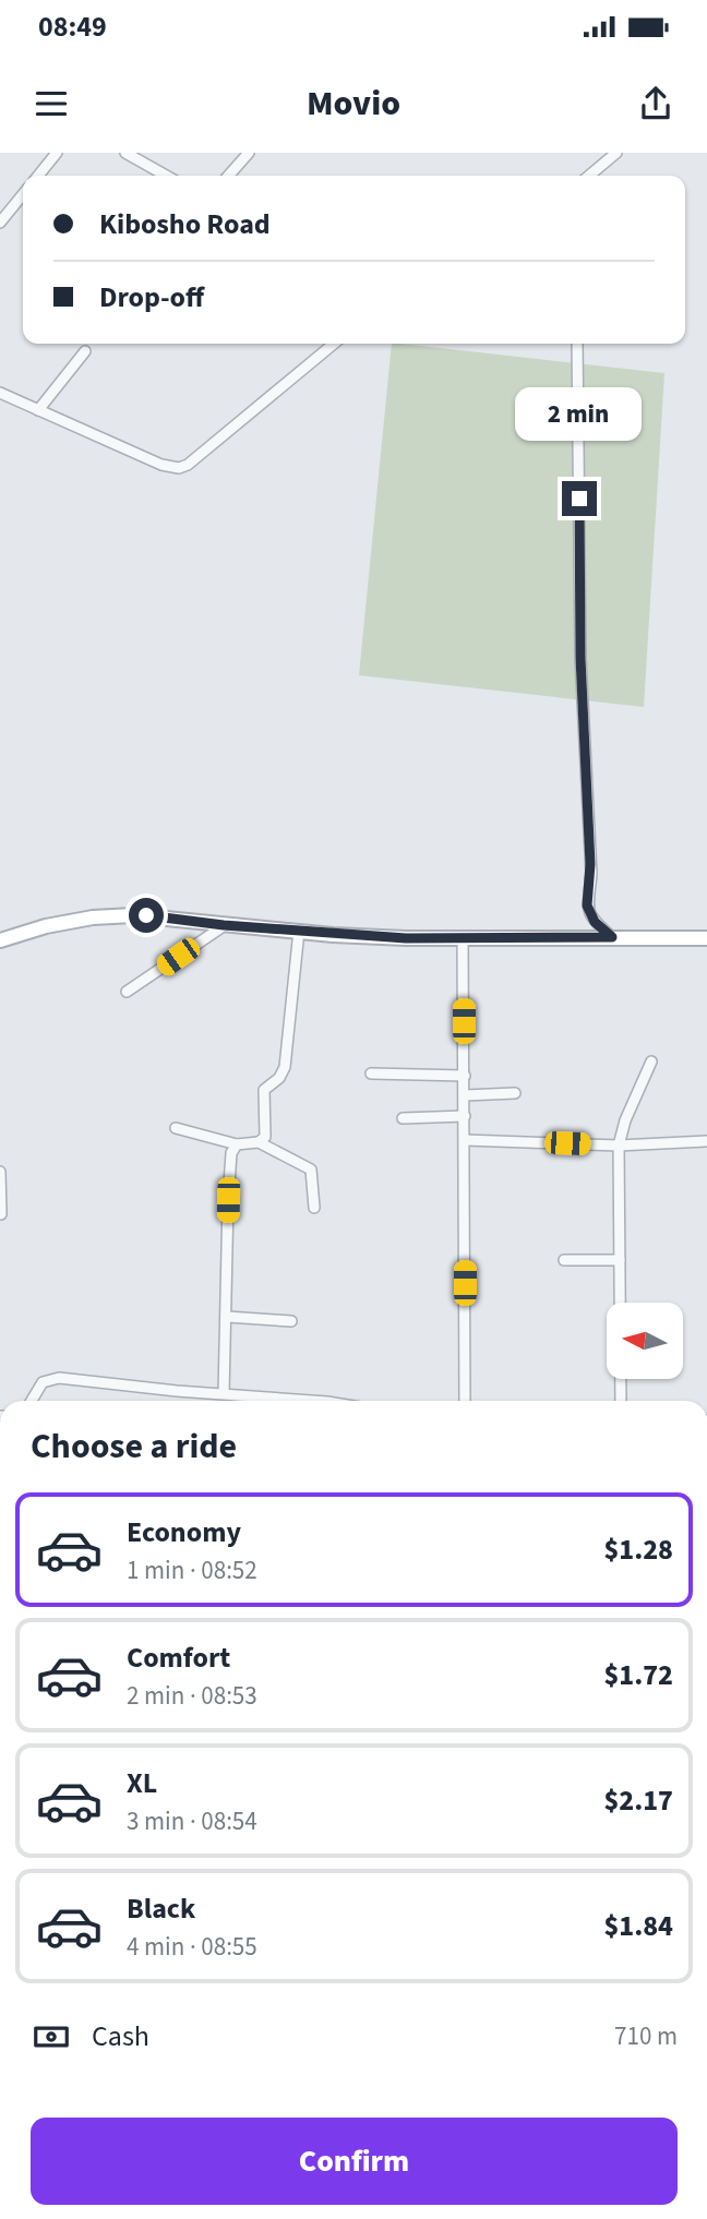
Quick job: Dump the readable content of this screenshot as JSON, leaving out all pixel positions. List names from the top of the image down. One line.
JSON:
{"north":"left","page":{"status":"08:49","header":"Movio","banner":["Kibosho Road","Drop-off"],"bubble":"2 min","heading":"Choose a ride","list":[{"name":"Economy","note":"1 min · 08:52","value":"$1.28"},{"name":"Comfort","note":"2 min · 08:53","value":"$1.72"},{"name":"XL","note":"3 min · 08:54","value":"$2.17"},{"name":"Black","note":"4 min · 08:55","value":"$1.84"}],"pay":["Cash","710 m"],"buttons":"Confirm"}}
